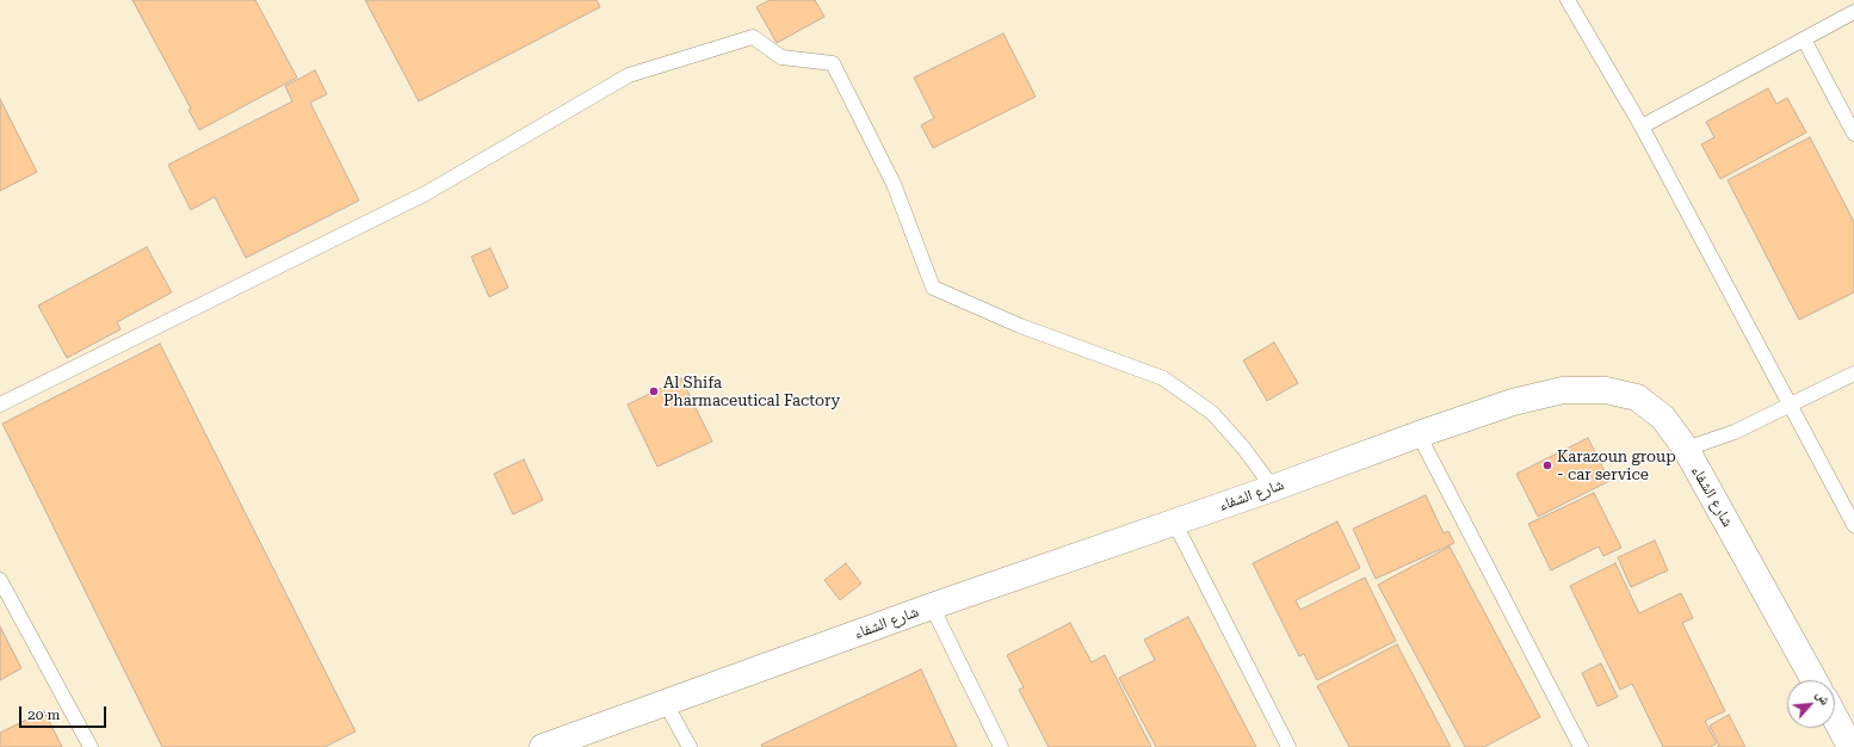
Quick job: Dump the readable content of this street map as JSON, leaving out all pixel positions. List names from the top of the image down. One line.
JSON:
{"streets":{"street":["شارع الشفاء"]},"places":["Al Shifa Pharmaceutical Factory","Karazoun group - car service"],"scale_bar":"20 m","north":"top right"}
